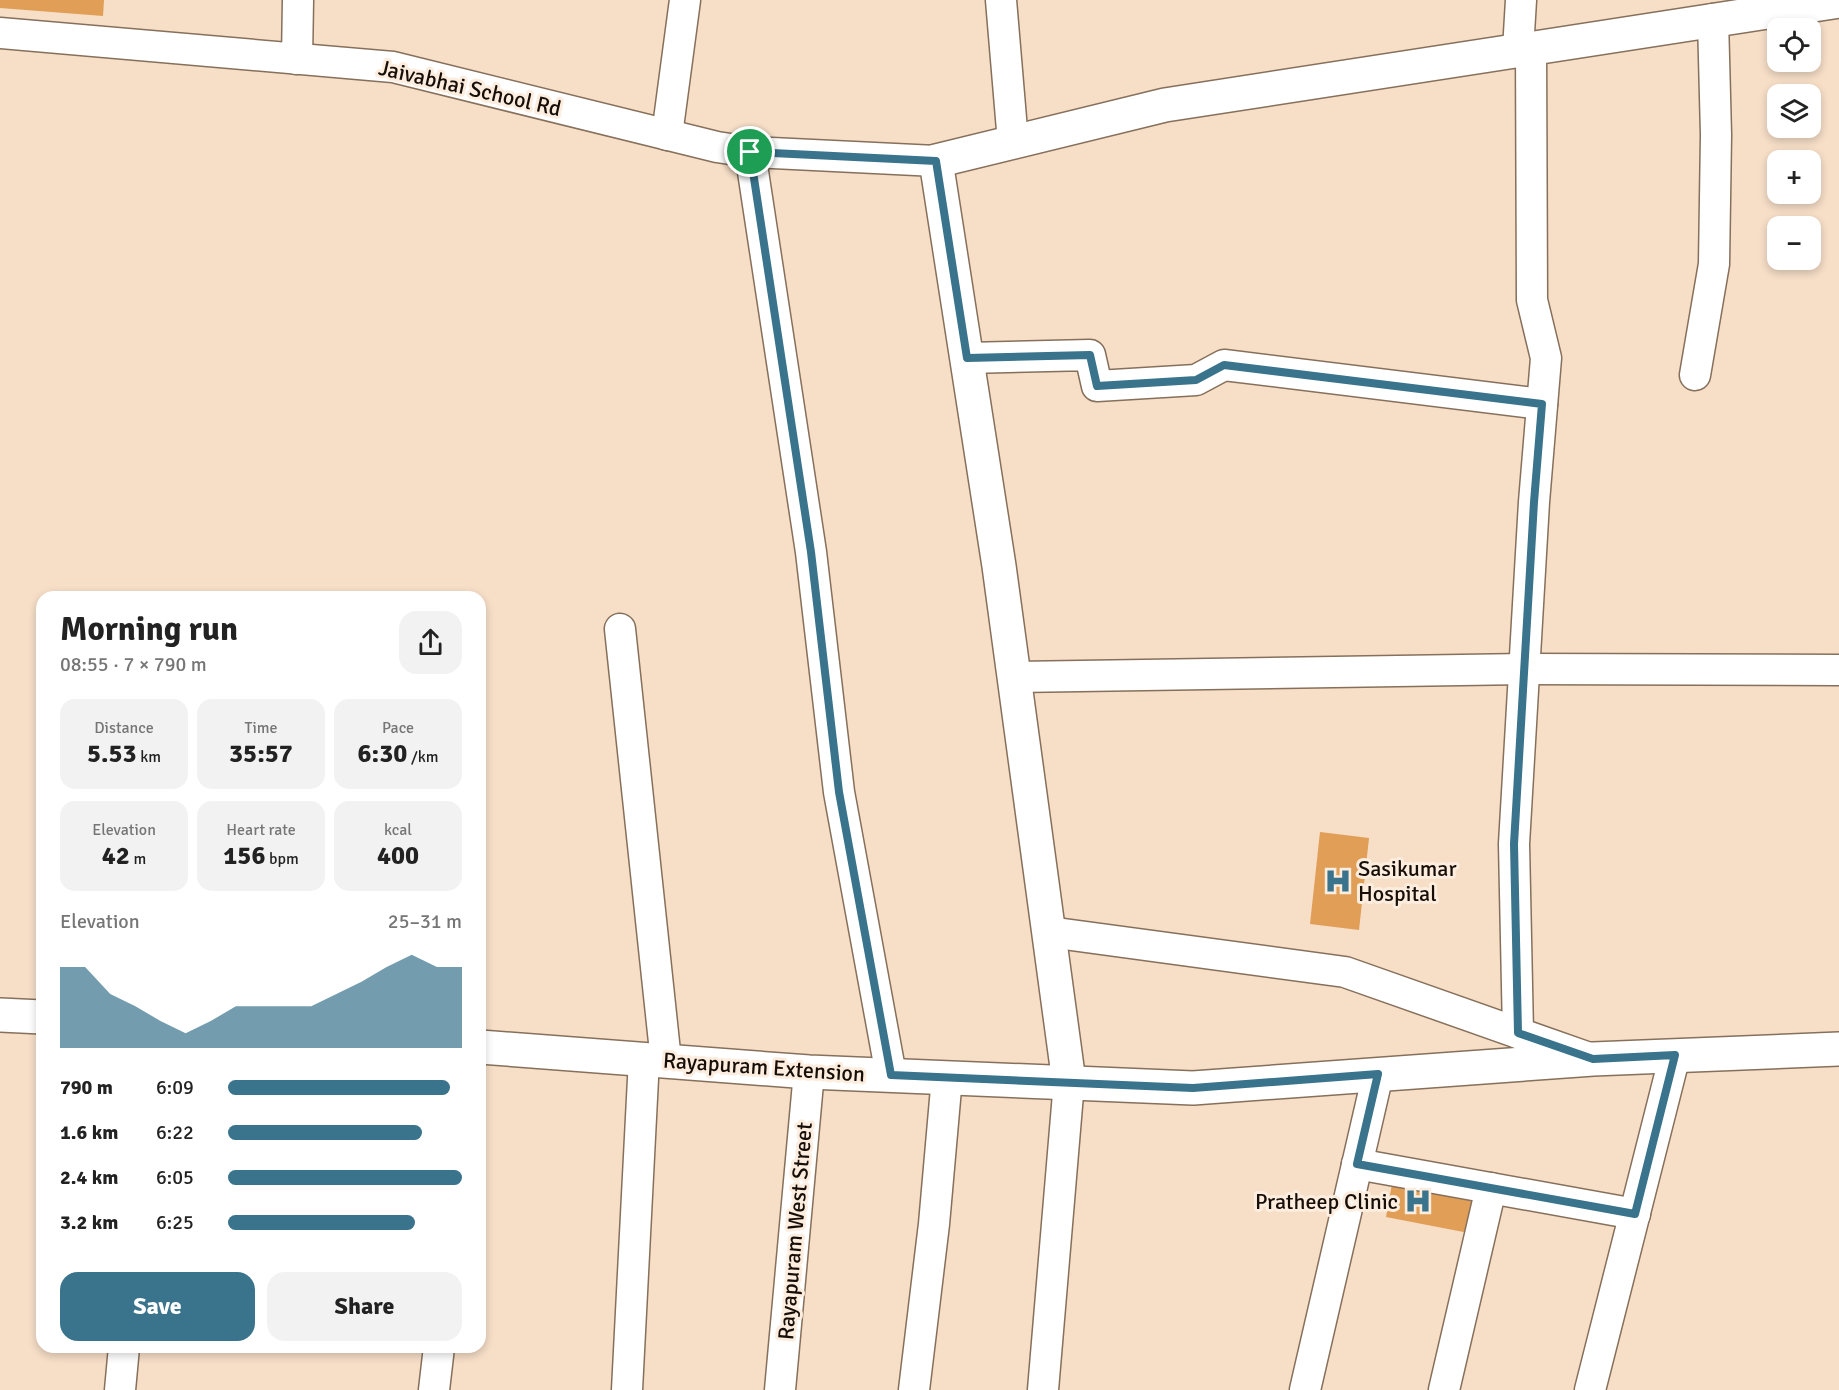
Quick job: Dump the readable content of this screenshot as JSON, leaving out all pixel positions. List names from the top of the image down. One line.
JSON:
{"streets":{"street":["Jaivabhai School Rd","Rayapuram Extension","Rayapuram West Street"]},"crossings":[["Rayapuram Extension","Rayapuram West Street"]],"places":{"hospital":["Sasikumar Hospital","Pratheep Clinic"]},"page":{"map_buttons":["+","−"],"heading":["Morning run","08:55 · 7 × 790 m"],"stats":[["Distance","5.53 km"],["Time","35:57"],["Pace","6:30 /km"],["Elevation","42 m"],["Heart rate","156 bpm"],["kcal","400"]],"chart":["Elevation","25–31 m"],"list":[{"name":"790 m","note":"6:09"},{"name":"1.6 km","note":"6:22"},{"name":"2.4 km","note":"6:05"},{"name":"3.2 km","note":"6:25"}],"buttons":["Save","Share"]}}
